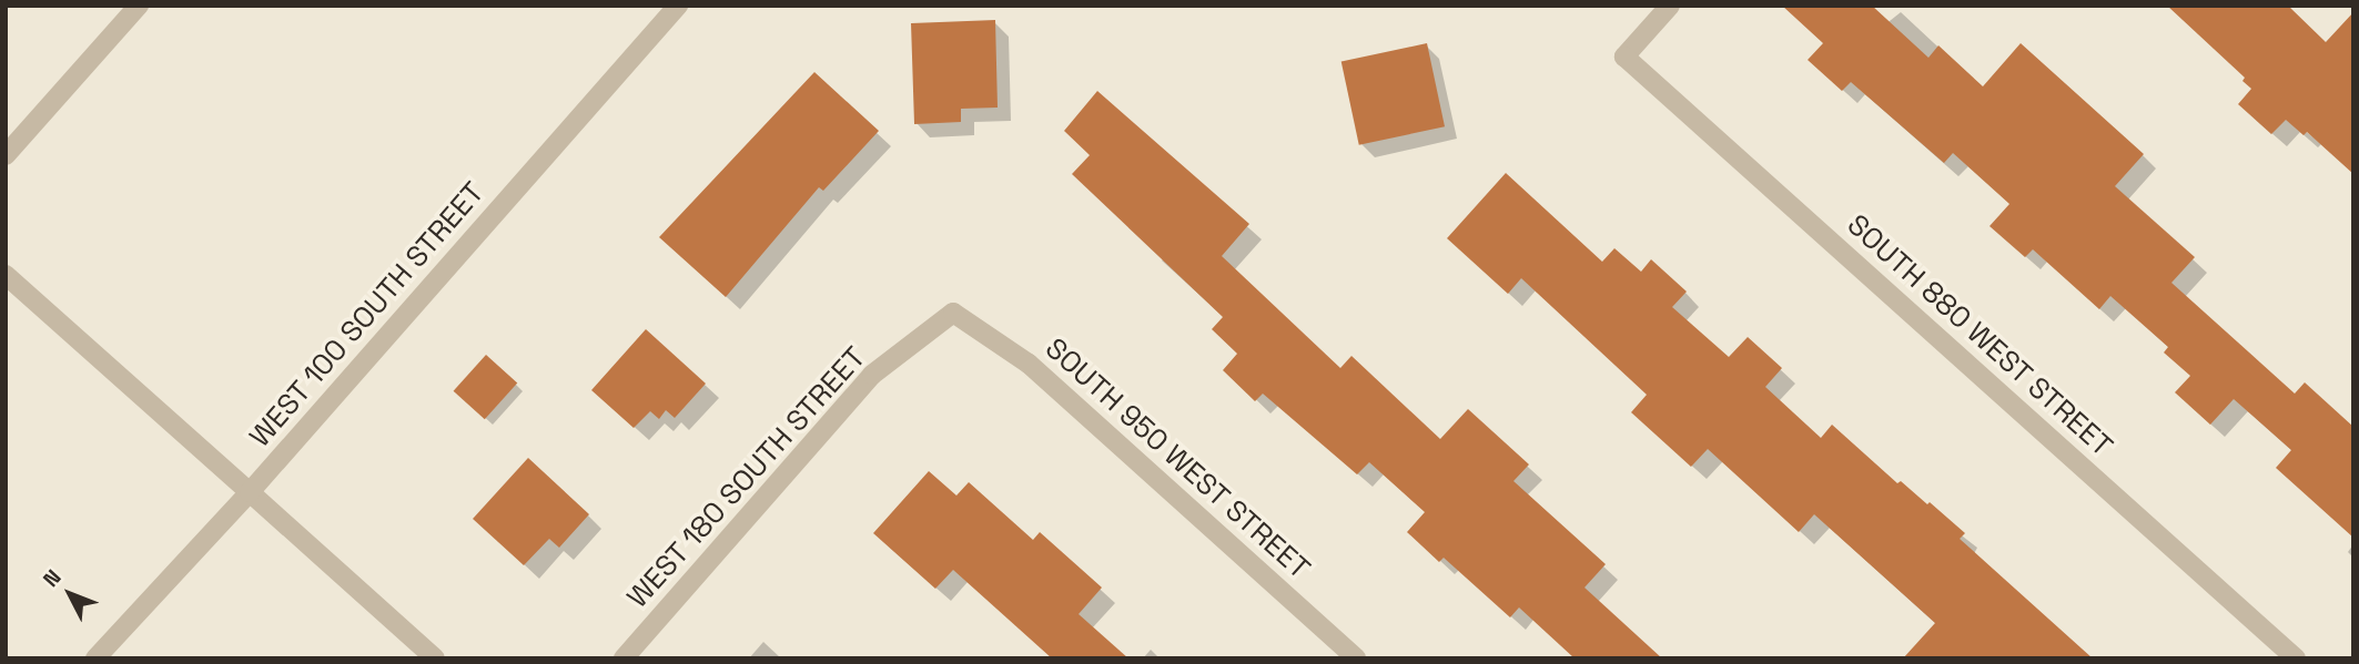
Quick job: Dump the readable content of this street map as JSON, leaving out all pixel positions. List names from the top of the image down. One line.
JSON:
{"streets":{"street":["WEST 100 SOUTH STREET","SOUTH 880 WEST STREET","SOUTH 950 WEST STREET","WEST 180 SOUTH STREET"]},"crossings":[["SOUTH 950 WEST STREET","WEST 180 SOUTH STREET"]],"north":"top left"}
